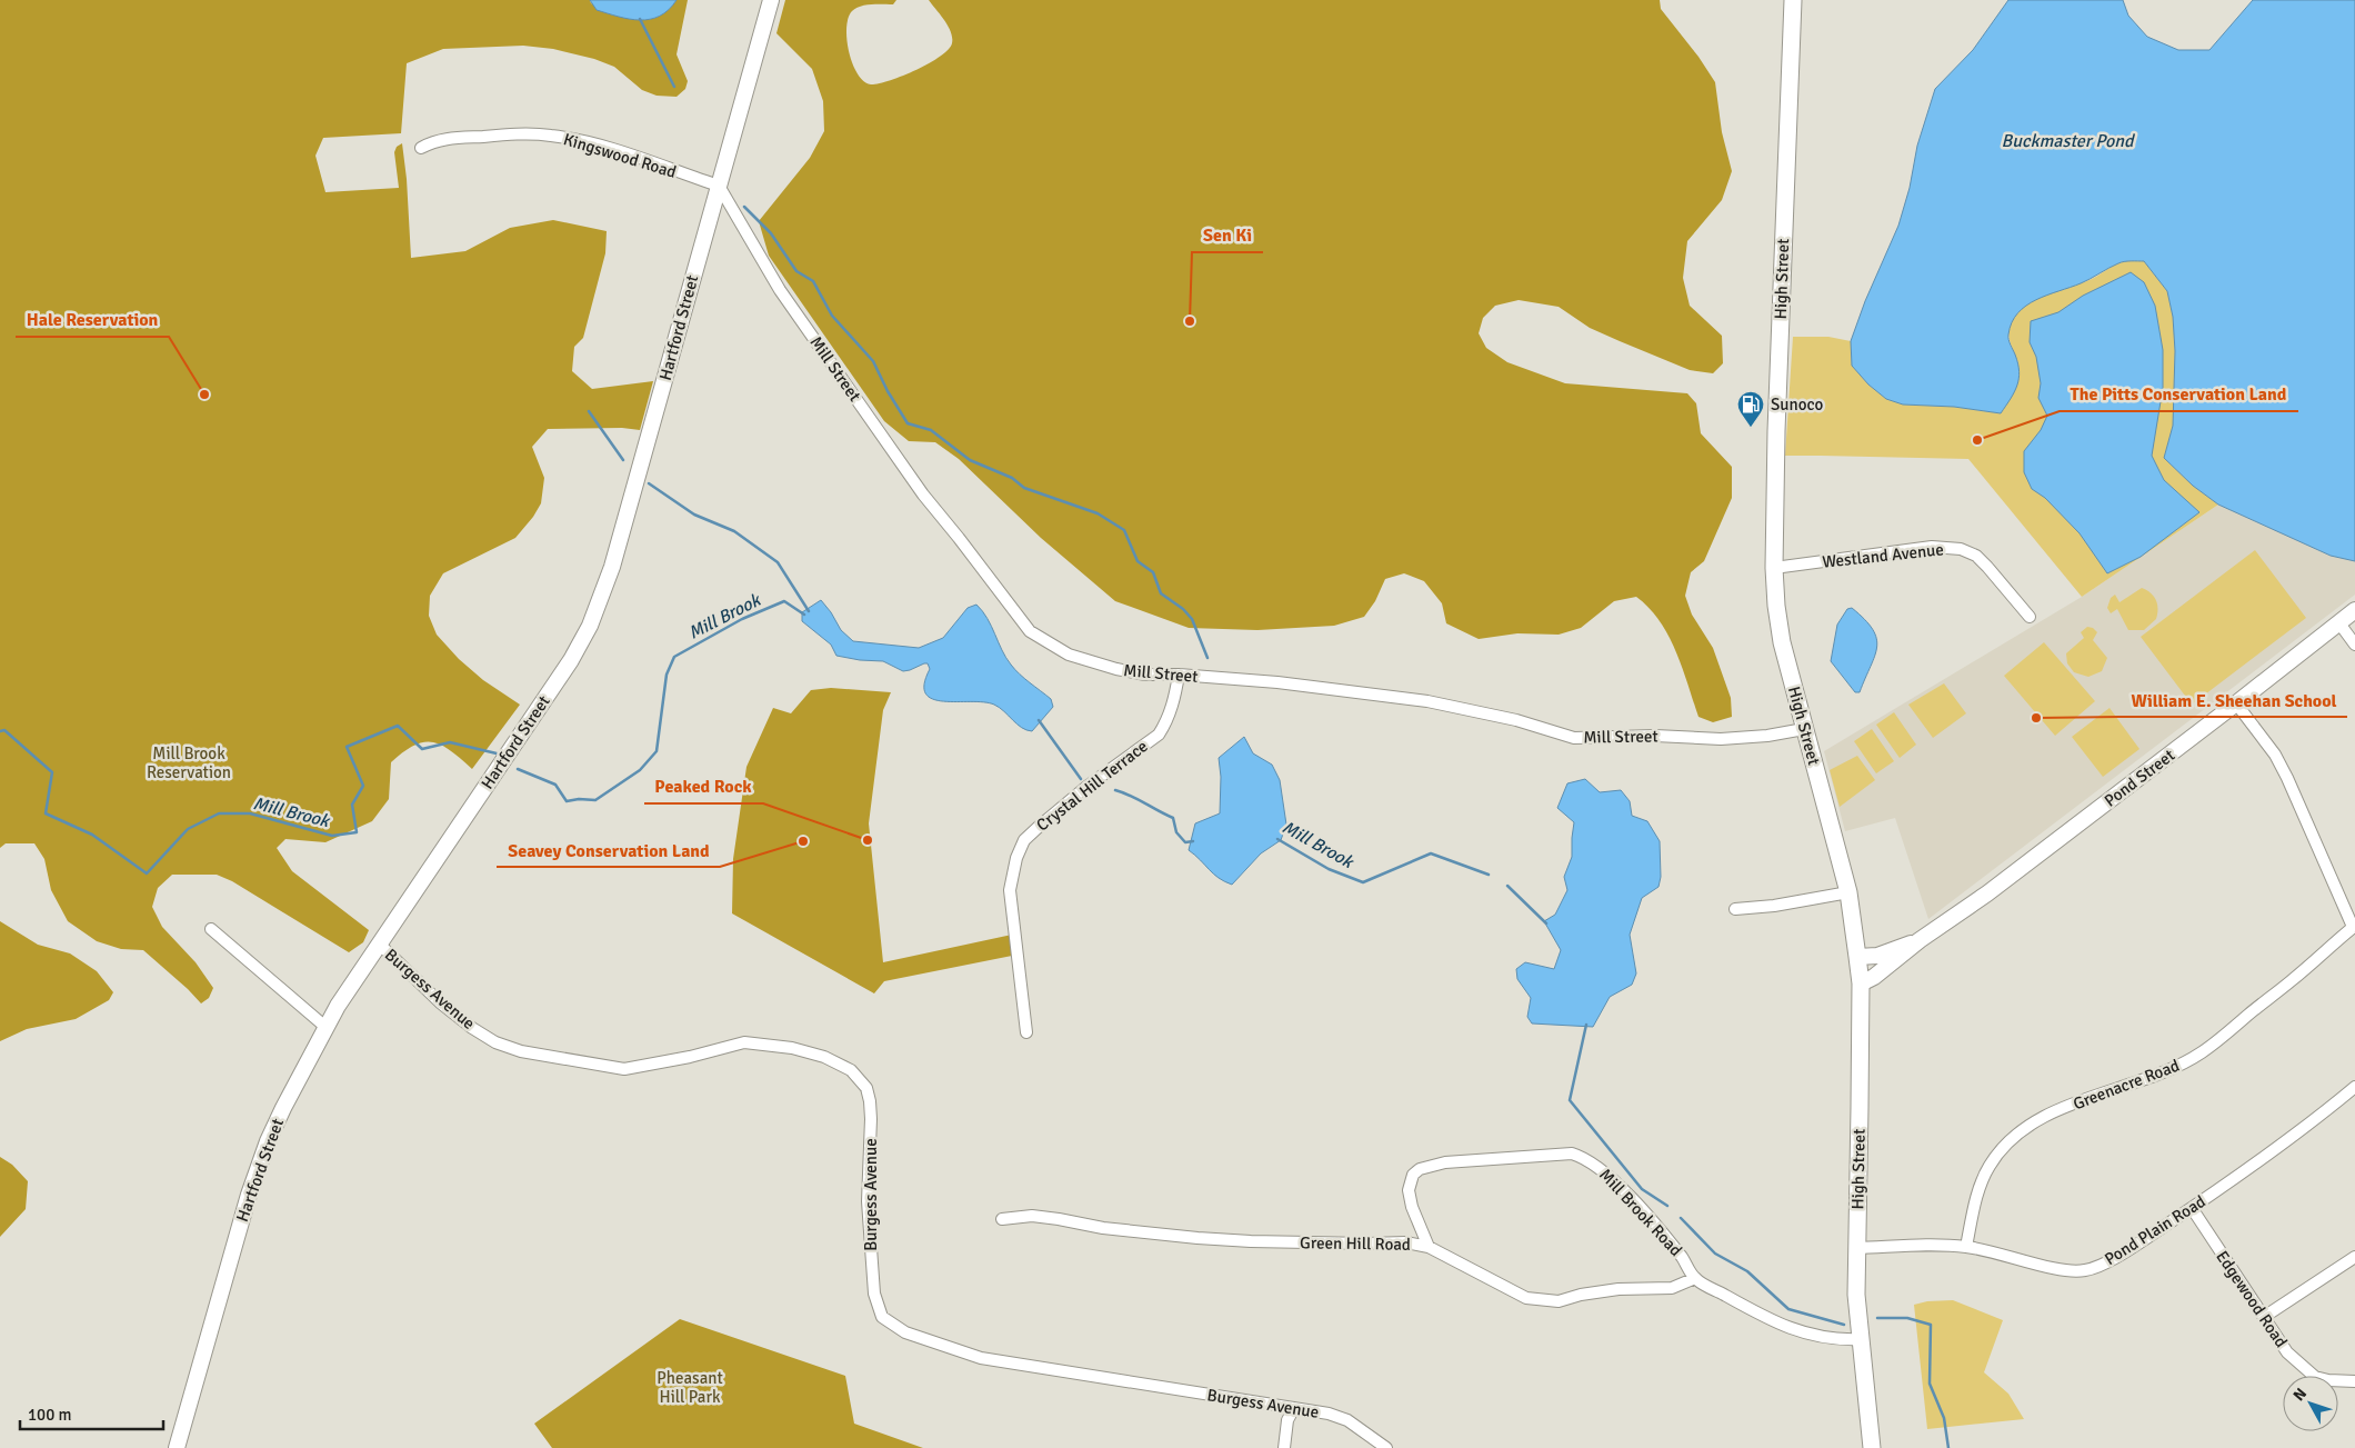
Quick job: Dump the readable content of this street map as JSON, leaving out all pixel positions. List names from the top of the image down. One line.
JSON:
{"streets":{"main road":["High Street"],"street":["Kingswood Road","Hartford Street","Mill Street","Westland Avenue","Pond Street","Crystal Hill Terrace","Burgess Avenue","Greenacre Road","Mill Brook Road","Pond Plain Road","Green Hill Road","Edgewood Road"]},"crossings":[["Kingswood Road","Hartford Street"],["Kingswood Road","Mill Street"],["High Street","Mill Street"],["High Street","Westland Avenue"],["High Street","Pond Street"],["High Street","Mill Brook Road"],["High Street","Pond Plain Road"],["Hartford Street","Mill Street"],["Hartford Street","Burgess Avenue"],["Mill Street","Crystal Hill Terrace"],["Greenacre Road","Pond Plain Road"],["Mill Brook Road","Green Hill Road"],["Pond Plain Road","Edgewood Road"]],"water":["Buckmaster Pond","Mill Brook"],"parks":["Mill Brook Reservation","Pheasant Hill Park"],"places":{"other":["Sen Ki","Hale Reservation","The Pitts Conservation Land","William E. Sheehan School","Peaked Rock","Seavey Conservation Land"],"fuel station":["Sunoco"]},"scale_bar":"100 m","north":"top left"}
